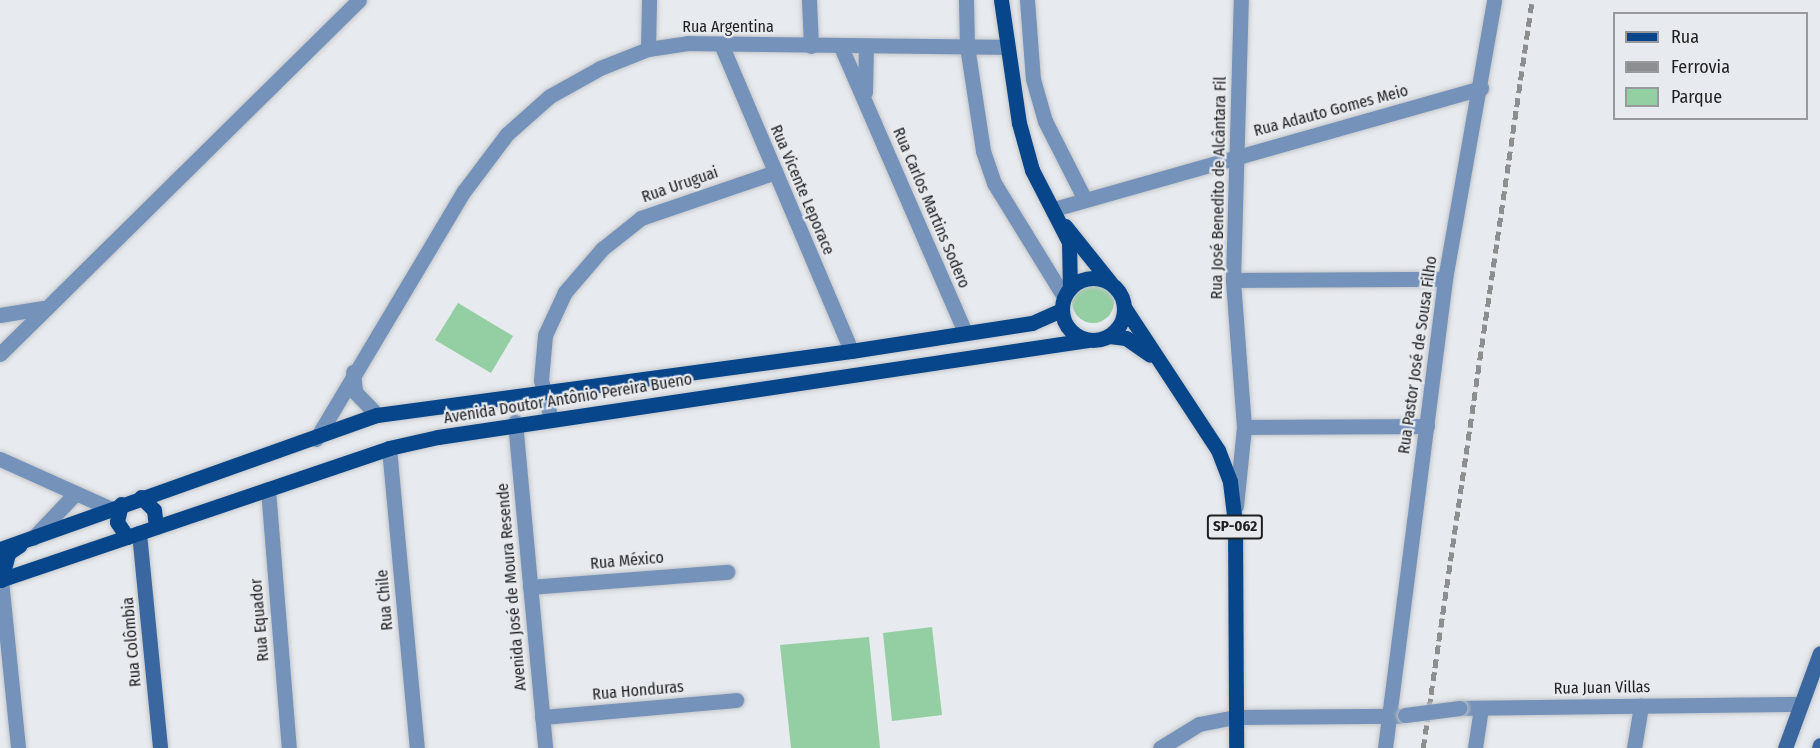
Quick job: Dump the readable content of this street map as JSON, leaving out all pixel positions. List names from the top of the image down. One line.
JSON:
{"streets":{"main road":["Avenida Doutor Antônio Pereira Bueno","SP-062"],"street":["Rua Argentina","Rua Adauto Gomes Meio","Rua Uruguai","Rua José Benedito de Alcântara Fil","Rua Vicente Leporace","Rua Carlos Martins Sodero","Rua Pastor José de Sousa Filho","Rua México","Avenida José de Moura Resende","Rua Chile","Rua Equador","Rua Colômbia","Rua Juan Villas","Rua Honduras"]},"crossings":[["Rua Argentina","Rua Vicente Leporace"],["Rua Argentina","Rua Carlos Martins Sodero"],["Rua Argentina","Avenida Doutor Antônio Pereira Bueno"],["Rua Argentina","SP-062"],["Rua Adauto Gomes Meio","Rua José Benedito de Alcântara Fil"],["Rua Adauto Gomes Meio","Rua Pastor José de Sousa Filho"],["Rua Adauto Gomes Meio","SP-062"],["Rua Uruguai","Rua Vicente Leporace"],["Rua Uruguai","Avenida Doutor Antônio Pereira Bueno"],["Rua José Benedito de Alcântara Fil","SP-062"],["Rua Vicente Leporace","Avenida Doutor Antônio Pereira Bueno"],["Rua Carlos Martins Sodero","Avenida Doutor Antônio Pereira Bueno"],["Rua Pastor José de Sousa Filho","Rua Juan Villas"],["Avenida Doutor Antônio Pereira Bueno","SP-062"],["Avenida Doutor Antônio Pereira Bueno","Avenida José de Moura Resende"],["Avenida Doutor Antônio Pereira Bueno","Rua Chile"],["Avenida Doutor Antônio Pereira Bueno","Rua Equador"],["Avenida Doutor Antônio Pereira Bueno","Rua Colômbia"],["SP-062","Rua Juan Villas"],["Rua México","Avenida José de Moura Resende"],["Avenida José de Moura Resende","Rua Honduras"]],"legend":["Rua","Ferrovia","Parque"]}
